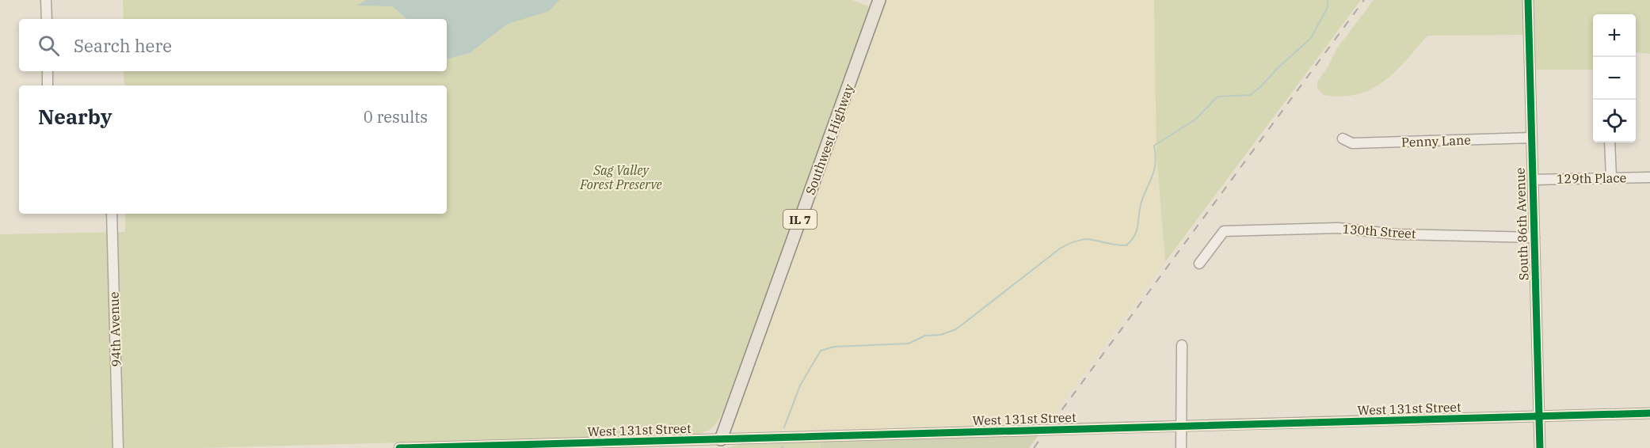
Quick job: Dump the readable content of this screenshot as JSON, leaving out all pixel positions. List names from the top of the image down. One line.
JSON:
{"streets":{"main road":["Southwest Highway","IL 7"],"street":["Penny Lane","129th Place","South 86th Avenue","130th Street","94th Avenue","West 131st Street"]},"crossings":[["Southwest Highway","West 131st Street"],["Penny Lane","South 86th Avenue"],["129th Place","South 86th Avenue"],["South 86th Avenue","130th Street"],["South 86th Avenue","West 131st Street"]],"parks":["Sag Valley Forest Preserve"],"page":{"map_buttons":["+","−"],"search":"Search here","heading":["Nearby","0 results"]}}
